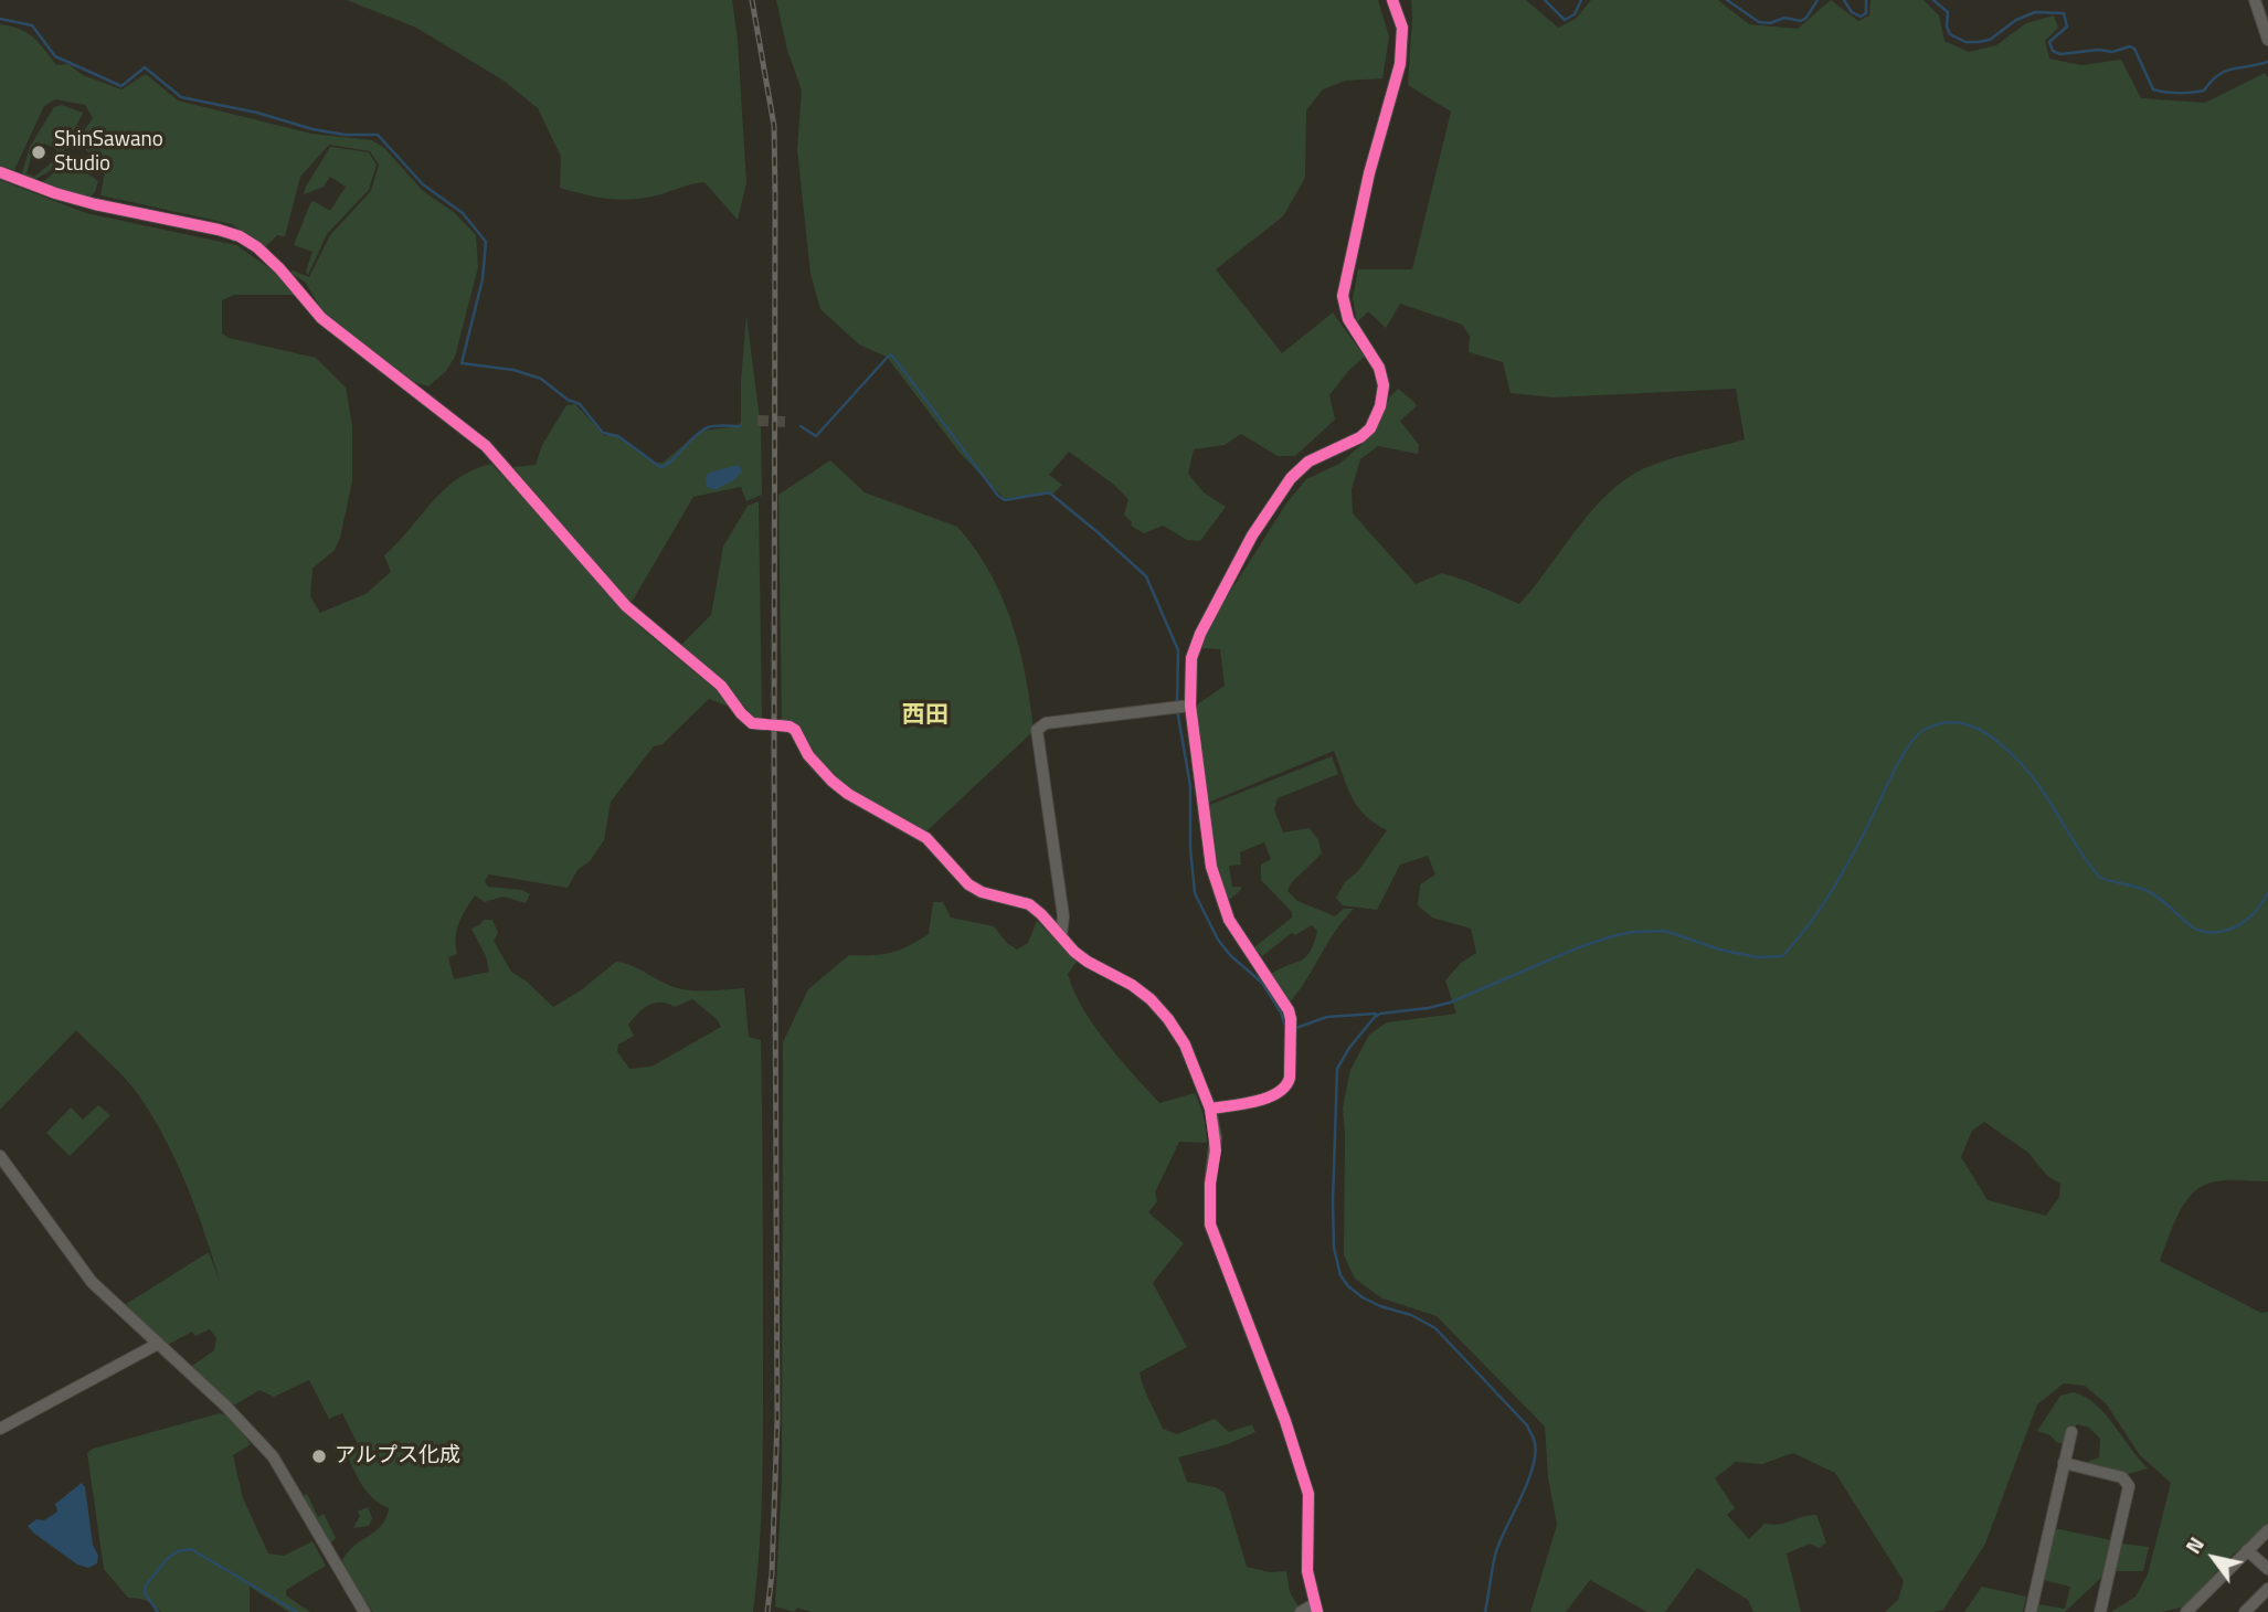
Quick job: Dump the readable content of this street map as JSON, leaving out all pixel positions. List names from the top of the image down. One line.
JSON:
{"districts":["西田"],"places":["ShinSawano Studio","アルプス化成"],"north":"top left"}
